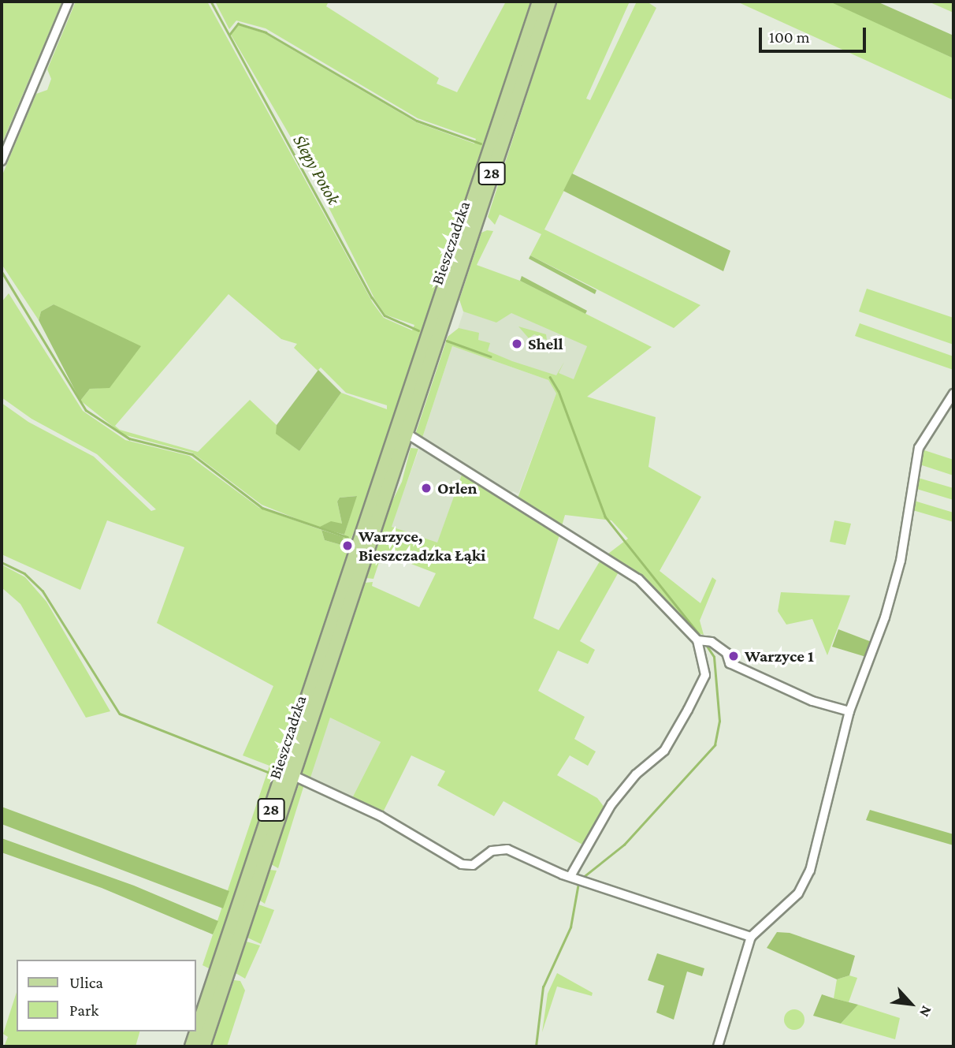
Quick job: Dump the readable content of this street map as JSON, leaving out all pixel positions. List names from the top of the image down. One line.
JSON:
{"streets":{"main road":["28","Bieszczadzka"]},"water":["Ślepy Potok"],"places":["Shell","Orlen","Warzyce, Bieszczadzka Łąki","Warzyce 1"],"legend":["Ulica","Park"],"scale_bar":"100 m","north":"bottom right"}
